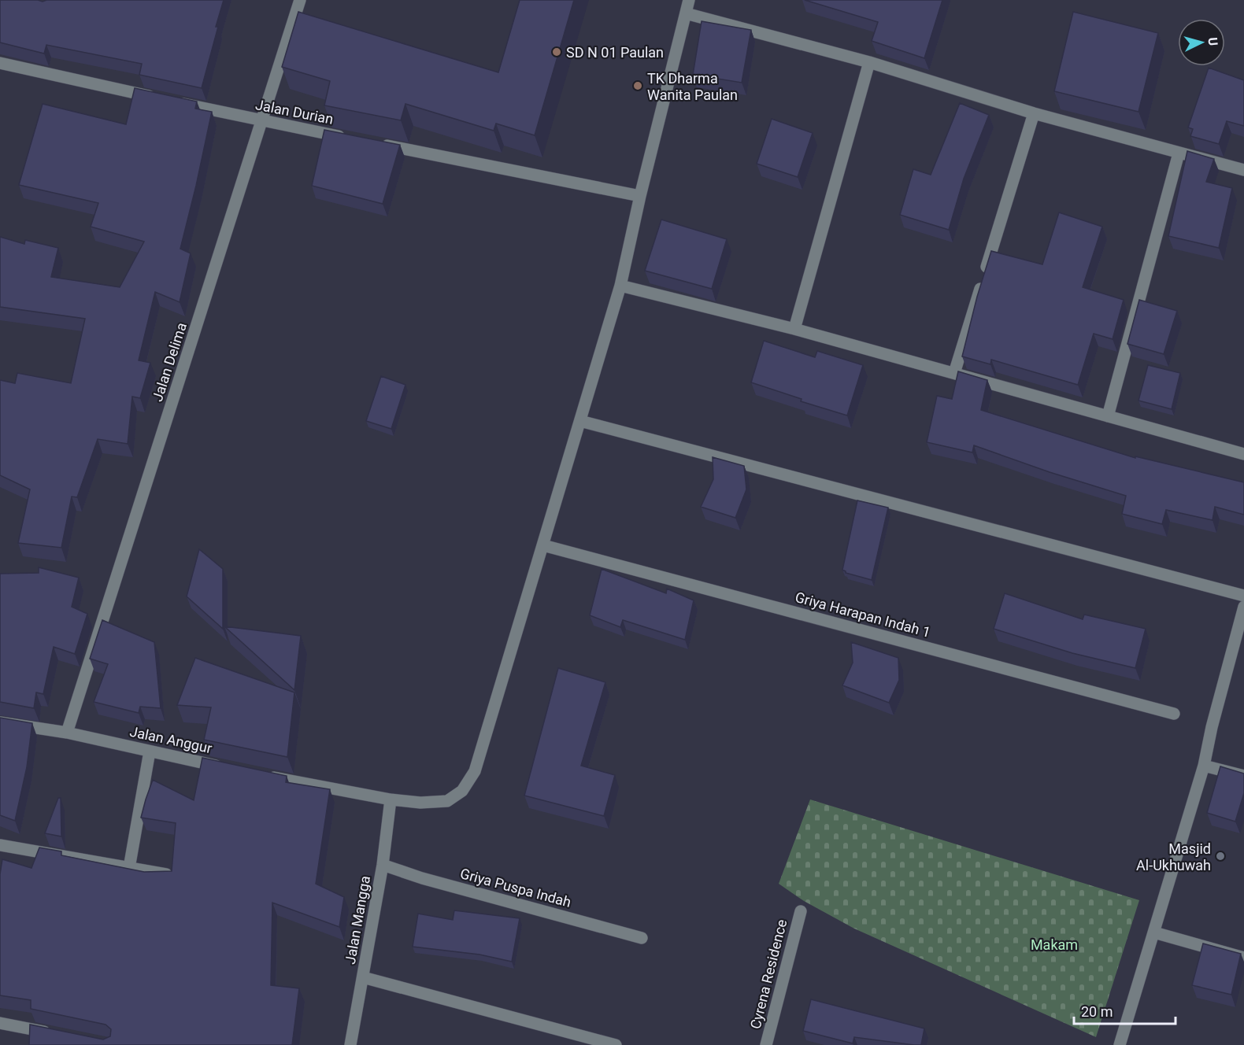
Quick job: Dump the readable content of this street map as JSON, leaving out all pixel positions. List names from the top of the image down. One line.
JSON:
{"streets":{"street":["Jalan Durian","Jalan Delima","Griya Harapan Indah 1","Jalan Anggur","Griya Puspa Indah","Jalan Mangga","Cyrena Residence"]},"crossings":[["Jalan Durian","Jalan Delima"],["Jalan Delima","Jalan Anggur"],["Griya Puspa Indah","Jalan Mangga"]],"parks":["Makam"],"places":["SD N 01 Paulan","TK Dharma Wanita Paulan","Masjid Al-Ukhuwah"],"scale_bar":"20 m","north":"right"}
